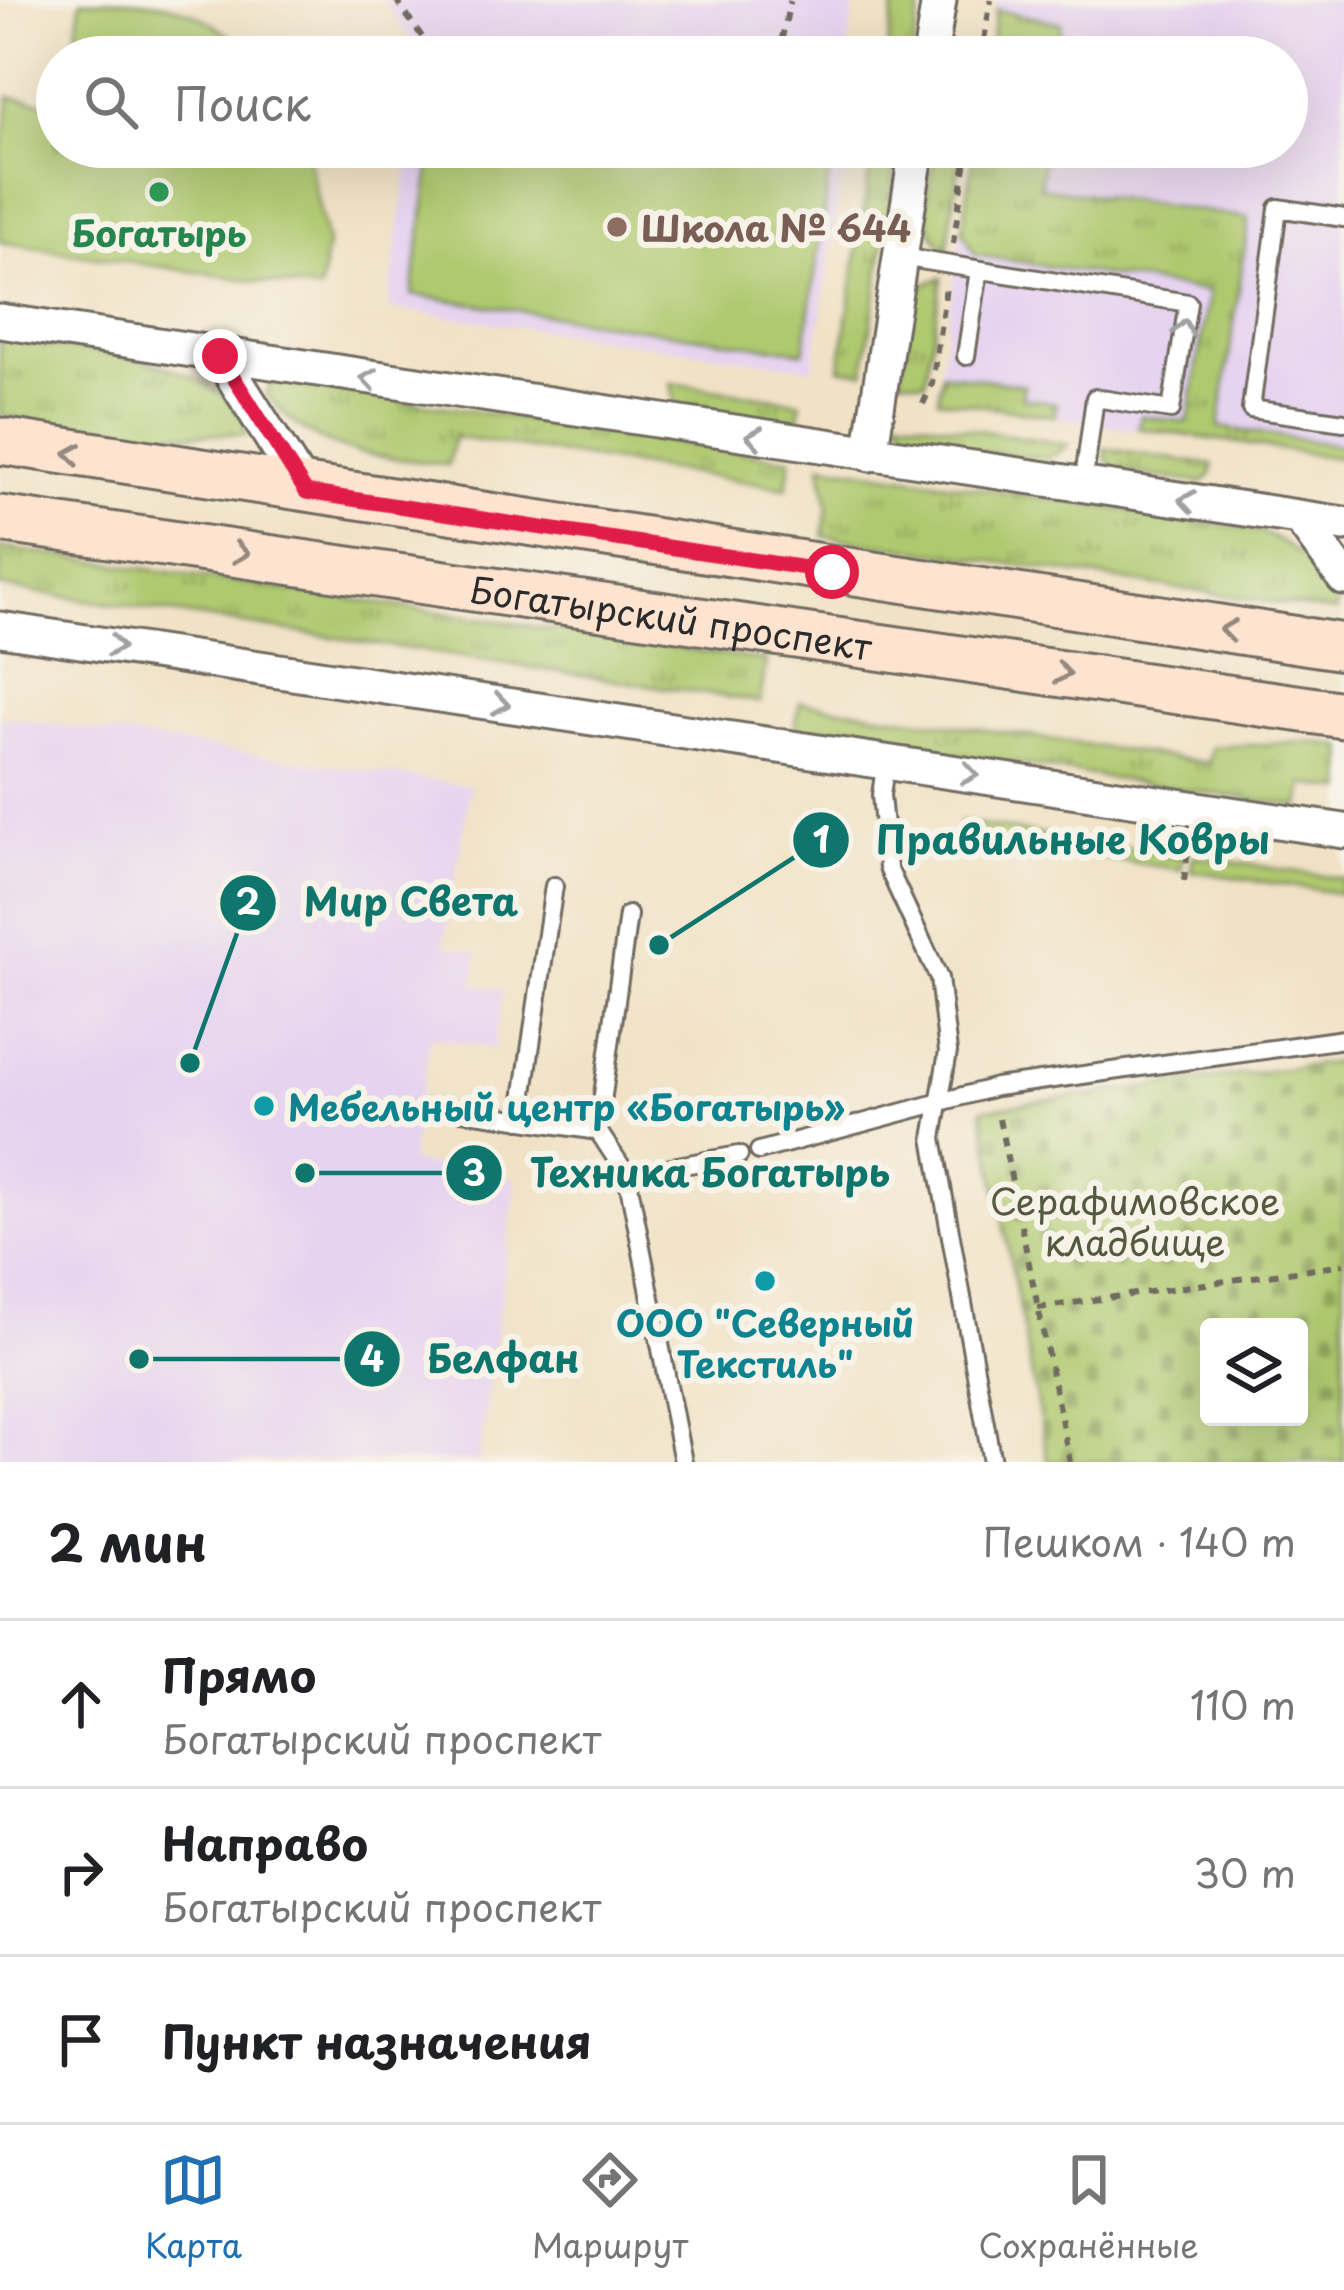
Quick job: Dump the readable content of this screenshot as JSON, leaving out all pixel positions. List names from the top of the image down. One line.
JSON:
{"streets":{"main road":["Богатырский проспект"]},"parks":["Серафимовское кладбище"],"places":["Богатырь","Школа № 644","Правильные Ковры","Мир Света","Мебельный центр «Богатырь»","Техника Богатырь","ООО \"Северный Текстиль\"","Белфан"],"page":{"search":"Поиск","heading":["2 мин","Пешком · 140 m"],"list":[["Прямо","Богатырский проспект","110 m"],["Направо","Богатырский проспект","30 m"],"Пункт назначения"],"nav":["Карта","Маршрут","Сохранённые"]}}
